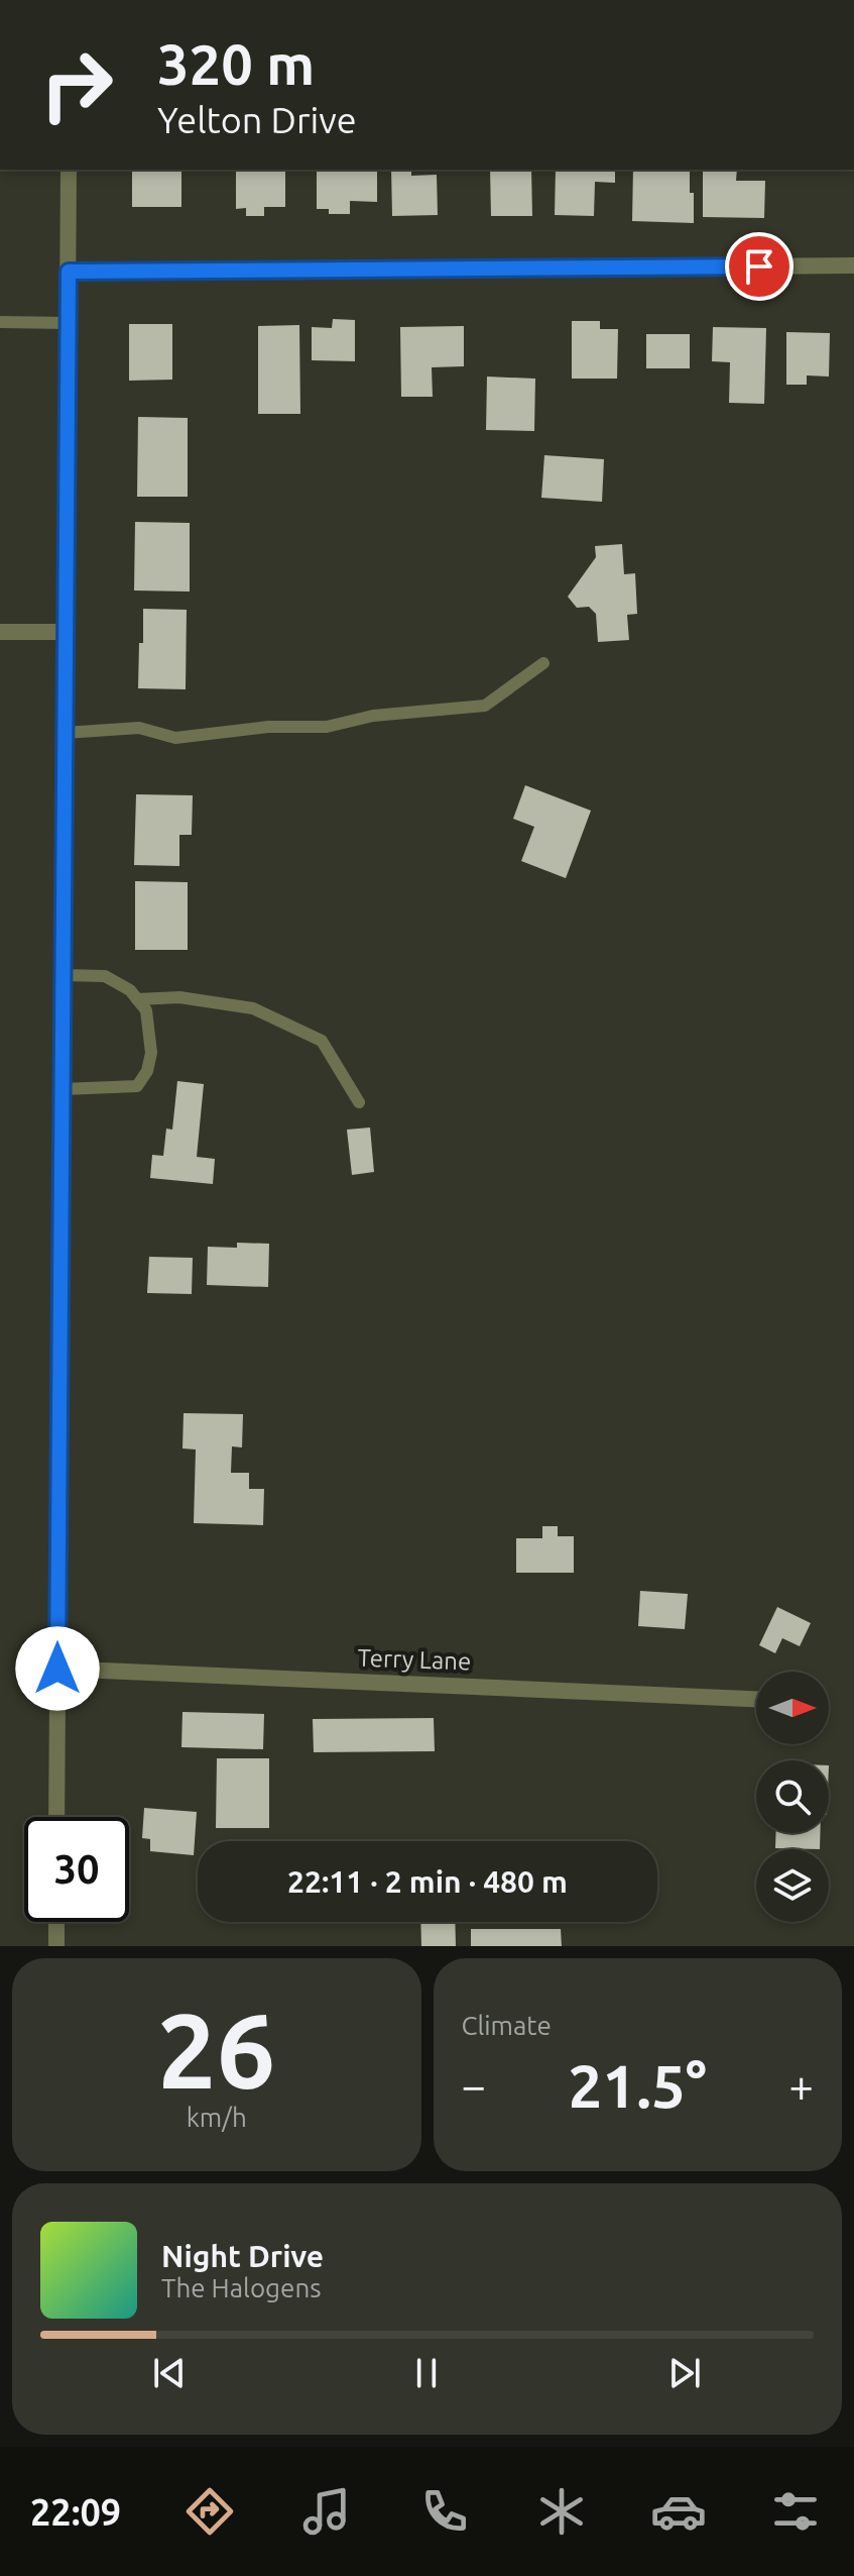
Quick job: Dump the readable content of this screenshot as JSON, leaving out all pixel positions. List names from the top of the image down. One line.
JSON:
{"streets":{"street":["Terry Lane"]},"north":"right","page":{"turn":["320 m","Yelton Drive"],"limit":"30","trip":"22:11 · 2 min · 480 m","tile":[["26","km/h"],"Climate"],"heat":["−","21.5°","+"],"song":["Night Drive","The Halogens"],"tabs":"22:09"}}
